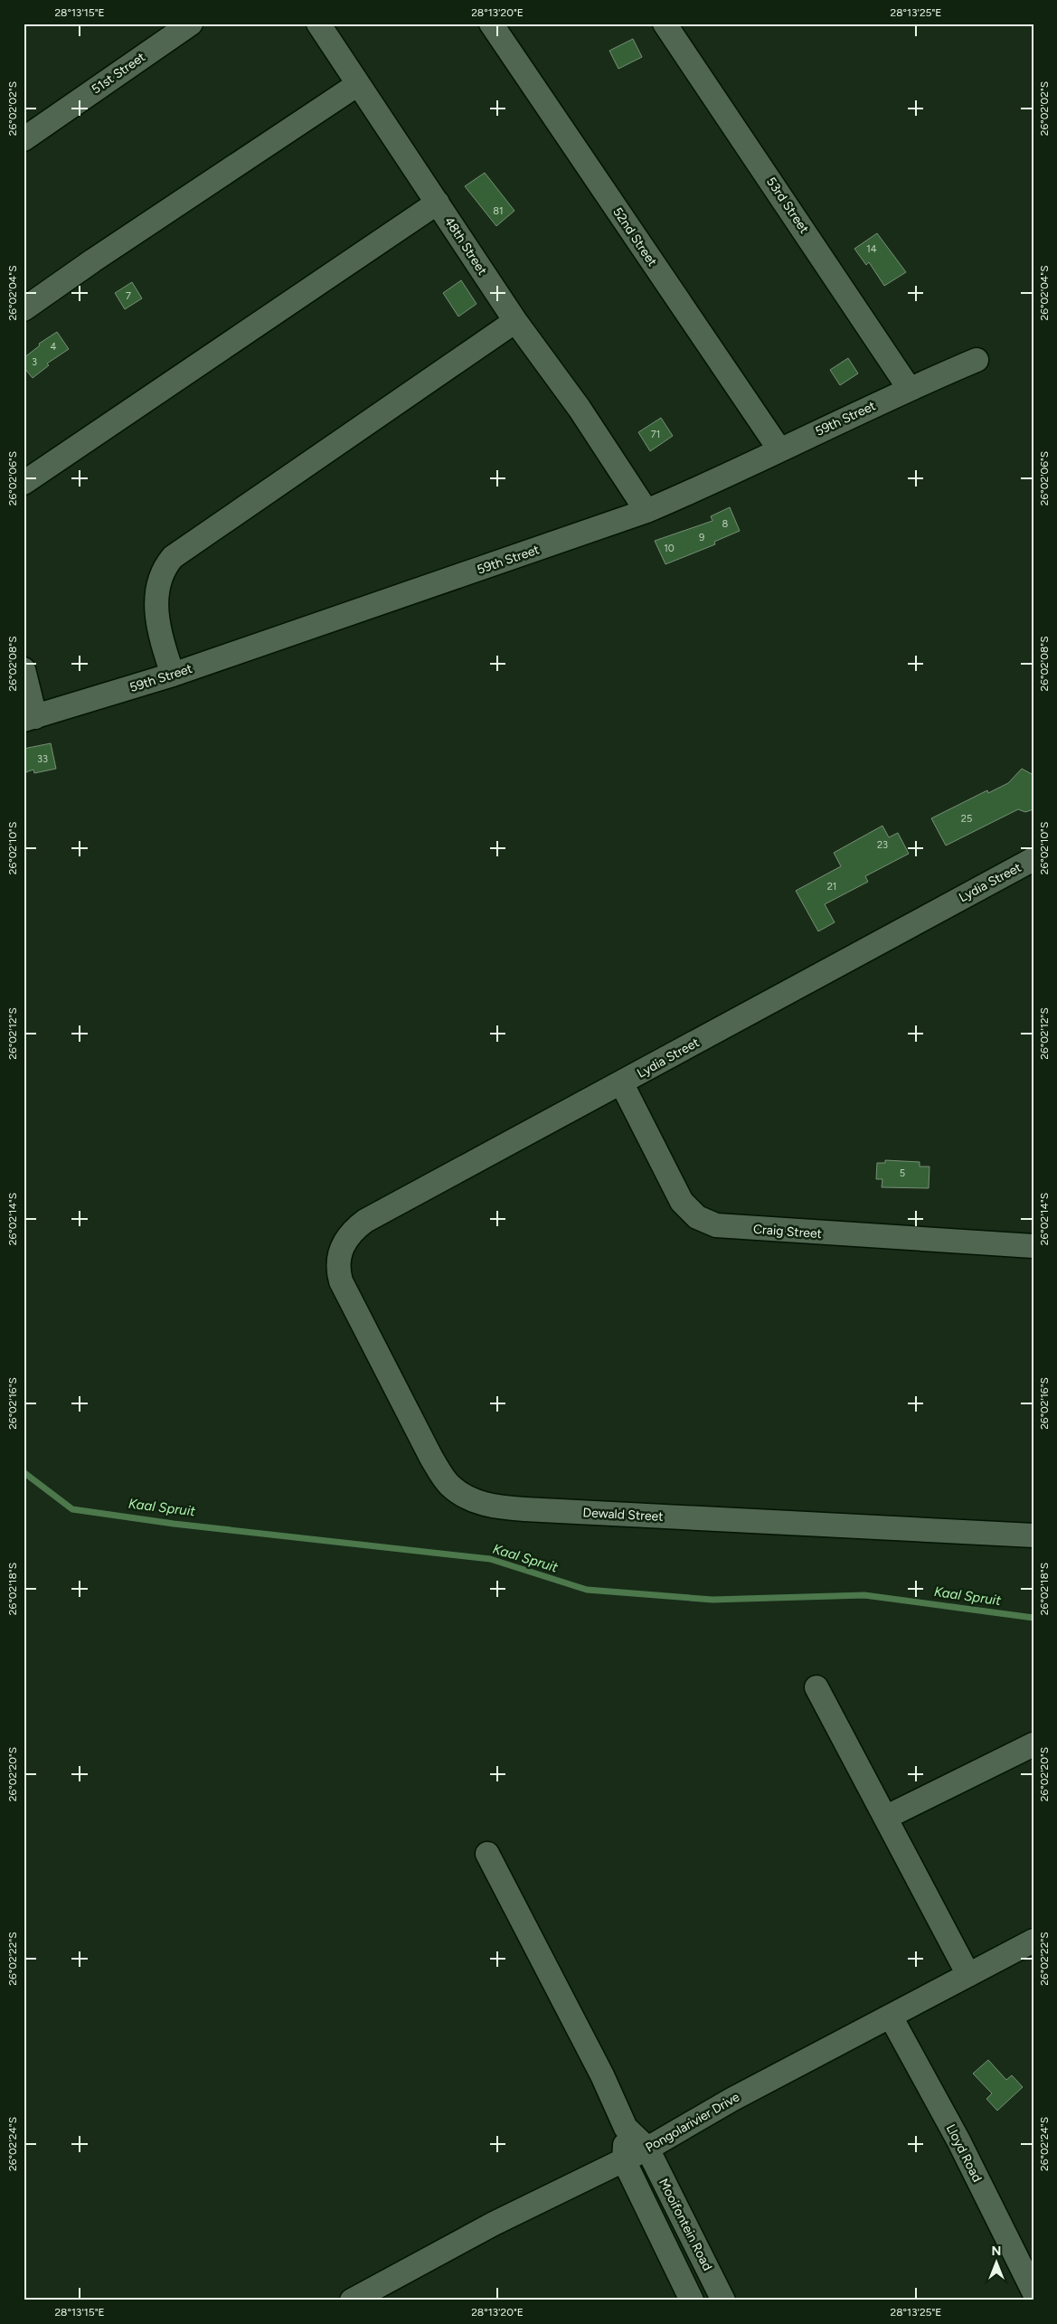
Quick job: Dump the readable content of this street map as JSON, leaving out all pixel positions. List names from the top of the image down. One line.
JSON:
{"streets":{"street":["51st Street","53rd Street","52nd Street","48th Street","59th Street","Lydia Street","Craig Street","Dewald Street","Pongolarivier Drive","Lloyd Road","Mooifontein Road"]},"crossings":[["53rd Street","59th Street"],["52nd Street","59th Street"],["48th Street","59th Street"],["Lydia Street","Craig Street"],["Lydia Street","Dewald Street"],["Pongolarivier Drive","Lloyd Road"],["Pongolarivier Drive","Mooifontein Road"]],"water":["Kaal Spruit"],"house_numbers":["81","14","7","4","3","71","8","9","10","33","25","23","21","5"],"north":"top","coordinates":["28°13'15\"E","28°13'20\"E","28°13'25\"E","26°02'02\"S","26°02'04\"S","26°02'06\"S","26°02'08\"S","26°02'10\"S","26°02'12\"S","26°02'14\"S","26°02'16\"S","26°02'18\"S","26°02'20\"S","26°02'22\"S","26°02'24\"S"]}
